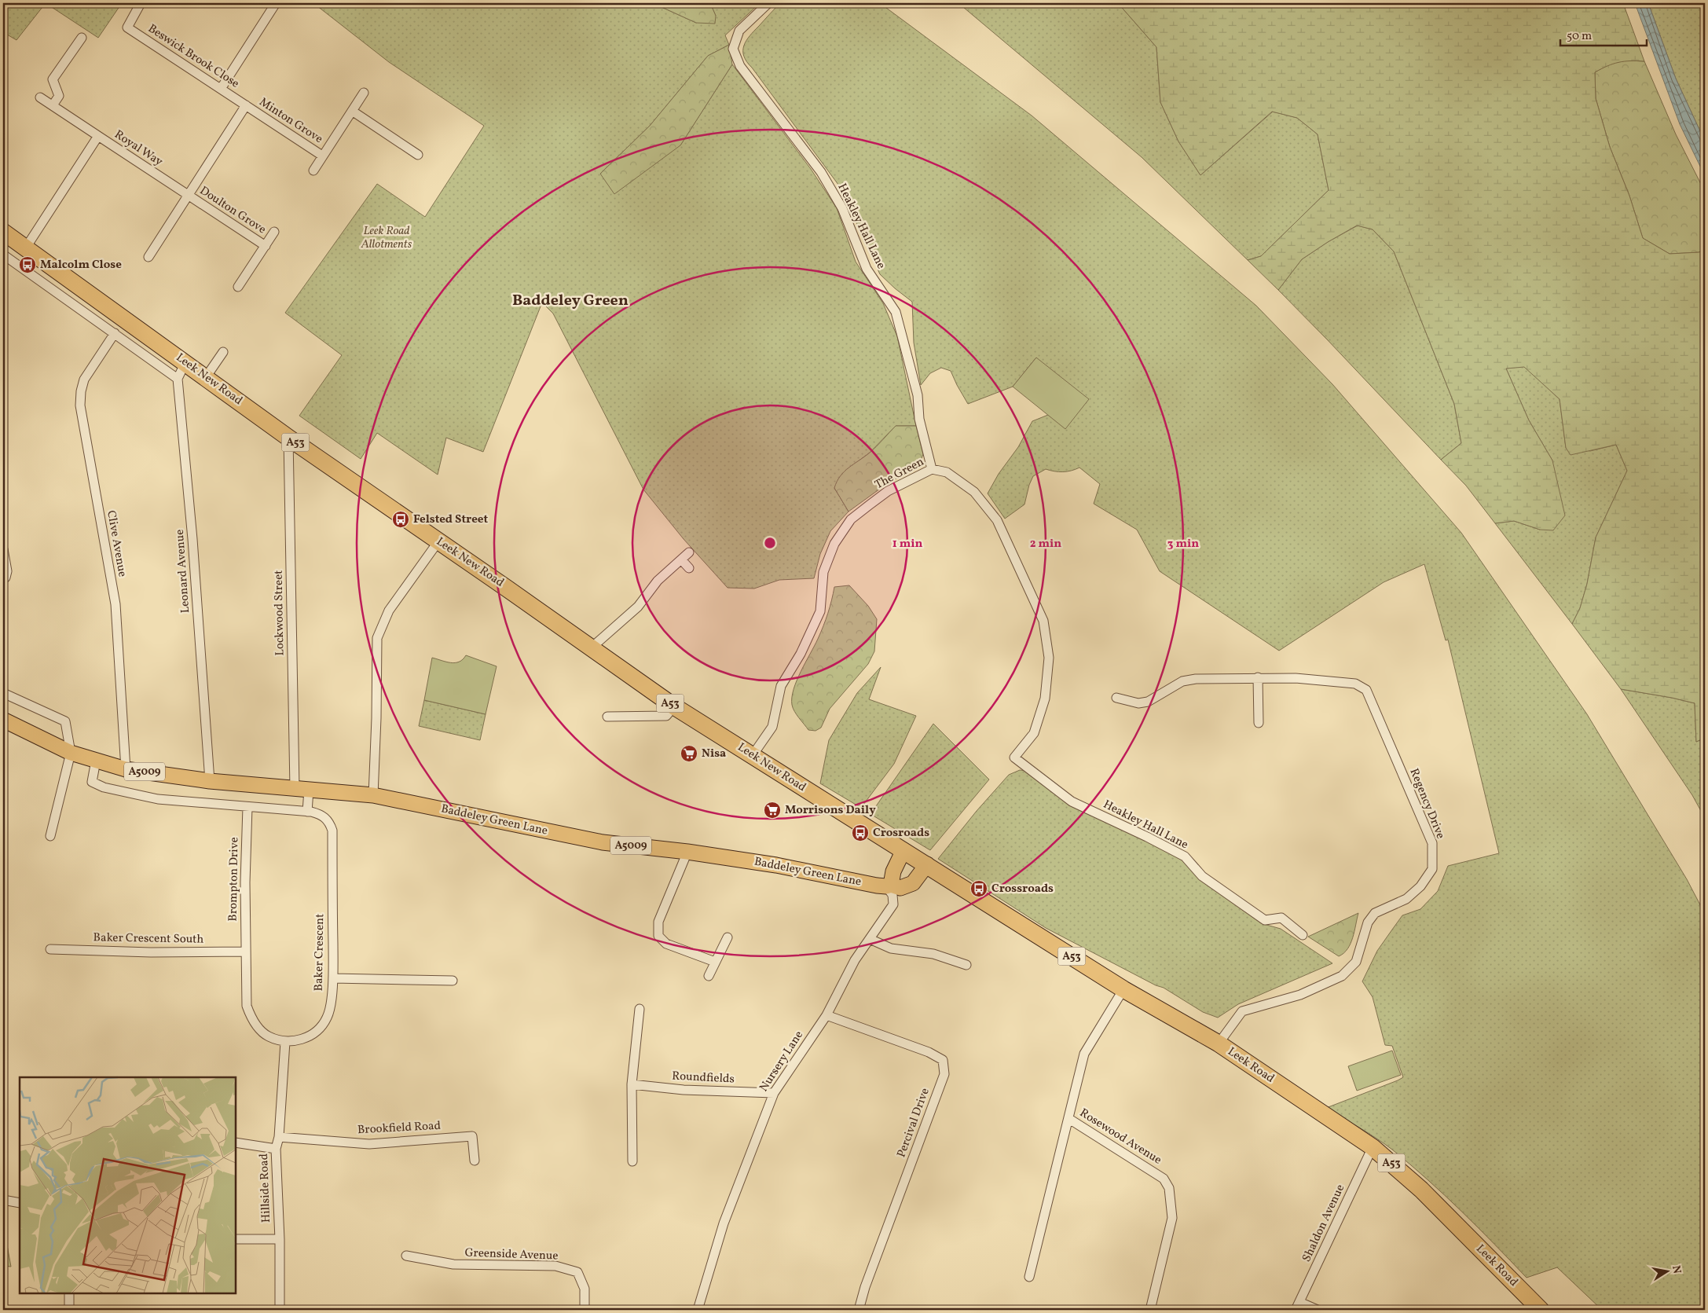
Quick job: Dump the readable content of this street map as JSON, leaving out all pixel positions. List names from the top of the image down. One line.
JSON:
{"streets":{"highway":["Leek New Road","A53","Leek Road"],"main road":["A5009","Baddeley Green Lane"],"street":["Beswick Brook Close","Minton Grove","Royal Way","Doulton Grove","Heakley Hall Lane","The Green","Clive Avenue","Leonard Avenue","Lockwood Street","Regency Drive","Brompton Drive","Baker Crescent South","Baker Crescent","Nursery Lane","Roundfields","Percival Drive","Brookfield Road","Rosewood Avenue","Hillside Road","Shaldon Avenue","Greenside Avenue"]},"crossings":[["Beswick Brook Close","Minton Grove"],["Royal Way","Doulton Grove"],["Royal Way","Leek New Road"],["Heakley Hall Lane","The Green"],["Leek New Road","The Green"],["Leek New Road","Clive Avenue"],["Leek New Road","Leonard Avenue"],["Leek New Road","Lockwood Street"],["Leek New Road","Baddeley Green Lane"],["Leek New Road","Leek Road"],["Clive Avenue","Baddeley Green Lane"],["Leonard Avenue","Baddeley Green Lane"],["Lockwood Street","Baddeley Green Lane"],["Lockwood Street","Baker Crescent"],["Regency Drive","Leek Road"],["Baddeley Green Lane","Nursery Lane"],["Baddeley Green Lane","Leek Road"],["Brompton Drive","Baker Crescent South"],["Baker Crescent","Hillside Road"],["Nursery Lane","Roundfields"],["Nursery Lane","Percival Drive"],["Leek Road","Rosewood Avenue"],["Leek Road","Shaldon Avenue"],["Brookfield Road","Hillside Road"]],"districts":["Baddeley Green"],"parks":["Leek Road Allotments"],"places":{"bus stop":["Malcolm Close","Felsted Street","Crosroads","Crossroads"],"supermarket":["Nisa","Morrisons Daily"]},"scale_bar":"50 m","north":"right","rings":["1 min","2 min","3 min"]}
